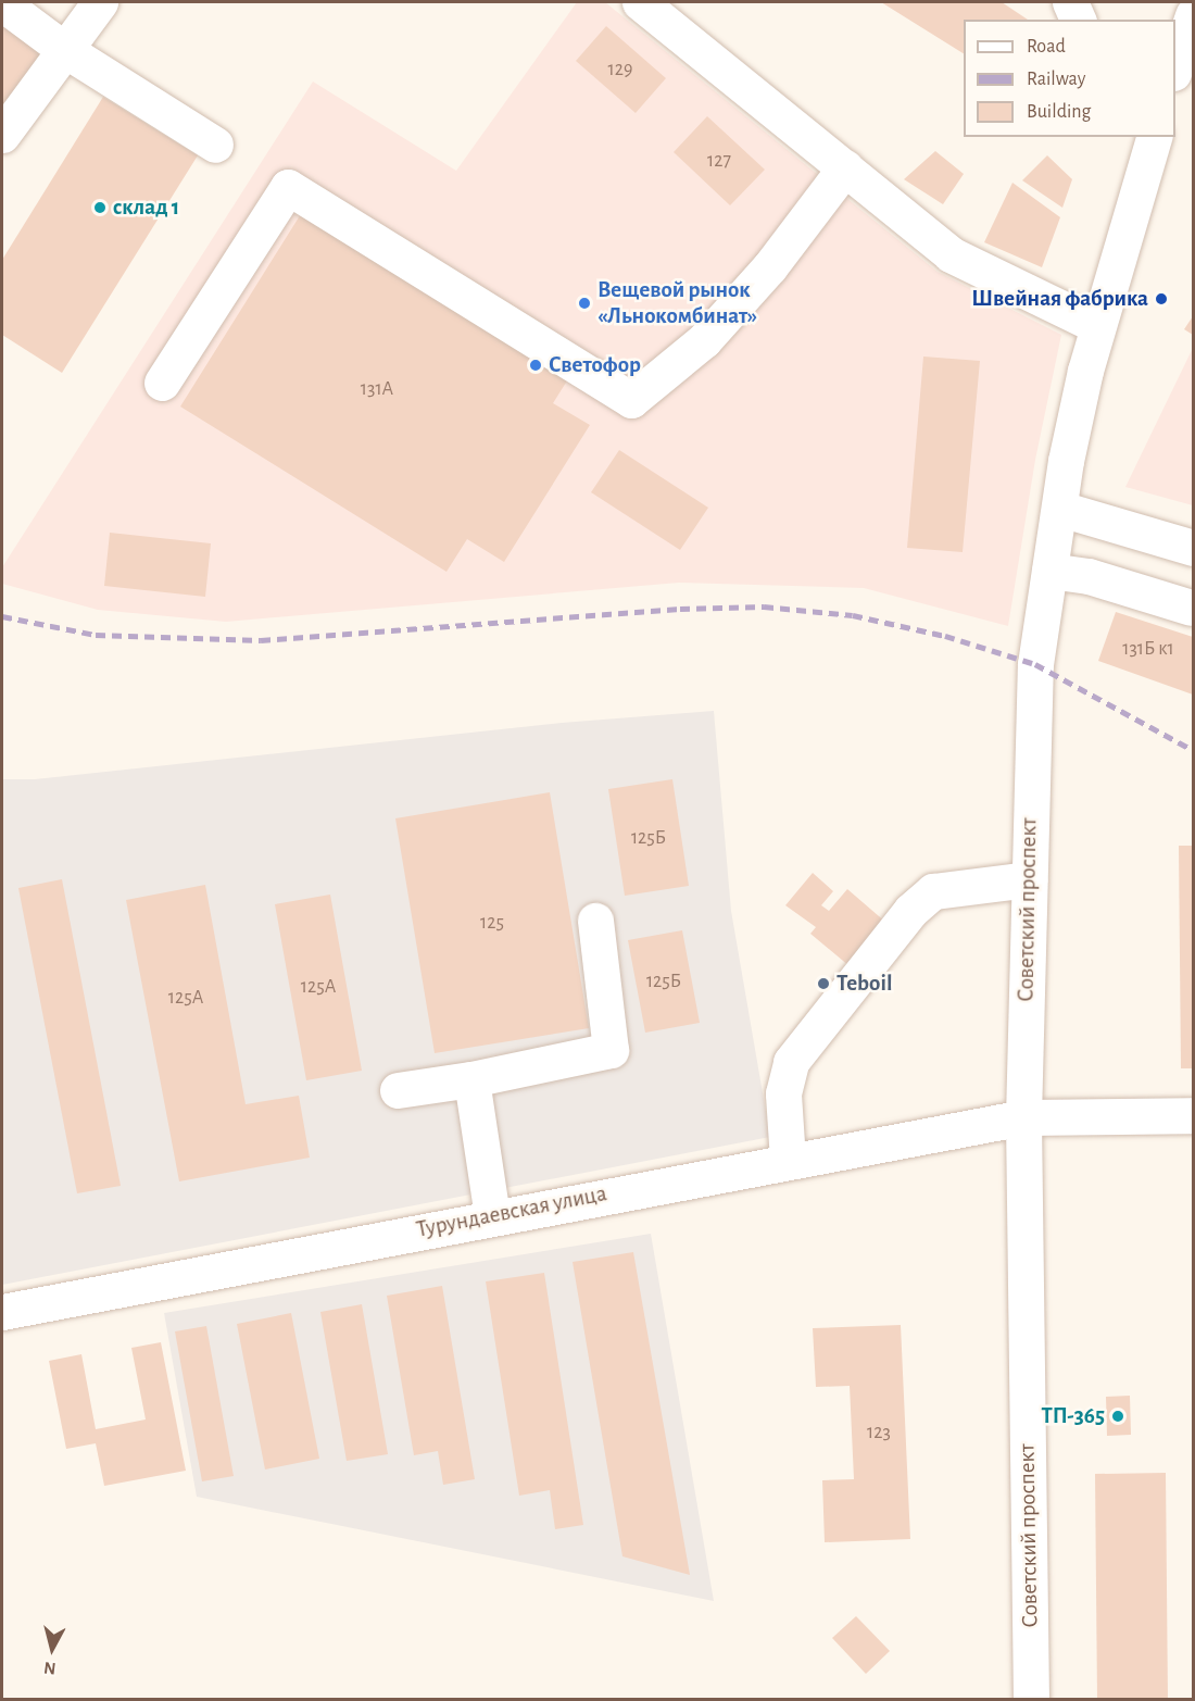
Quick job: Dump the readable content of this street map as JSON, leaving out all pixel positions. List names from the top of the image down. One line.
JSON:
{"streets":{"street":["Советский проспект","Турундаевская улица"]},"crossings":[["Советский проспект","Турундаевская улица"]],"places":["склад 1","Швейная фабрика","Вещевой рынок «Льнокомбинат»","Светофор","Teboil","ТП-365"],"house_numbers":["129","127","131А","131Б к1","125Б","125","125Б","125А","125А","123"],"legend":["Road","Railway","Building"],"north":"bottom"}
